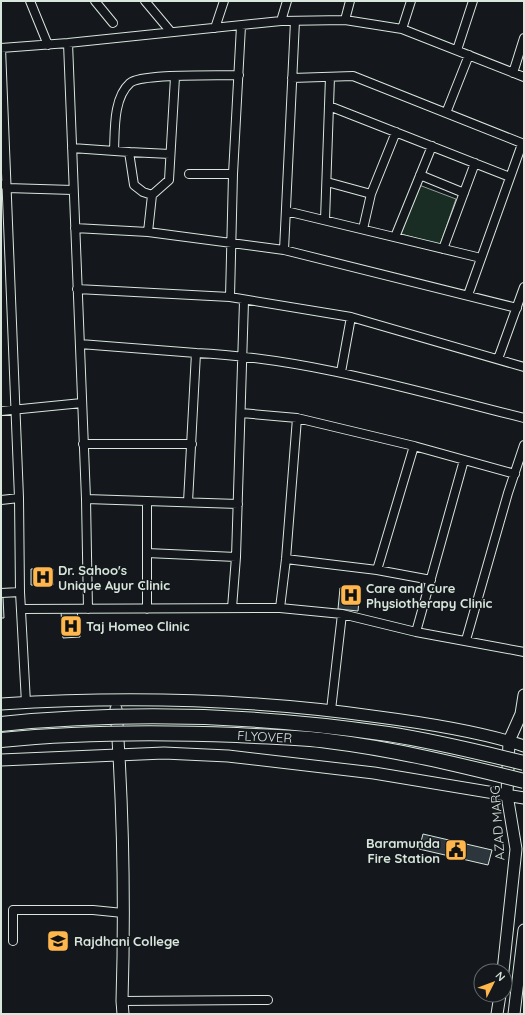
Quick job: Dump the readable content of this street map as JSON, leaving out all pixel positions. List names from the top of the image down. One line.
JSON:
{"streets":{"highway":["FLYOVER"],"street":["AZAD MARG"]},"places":{"hospital":["Dr. Sahoo's Unique Ayur Clinic","Care and Cure Physiotherapy Clinic","Taj Homeo Clinic"],"public building":["Baramunda Fire Station"],"school or university":["Rajdhani College"]},"north":"top right"}
